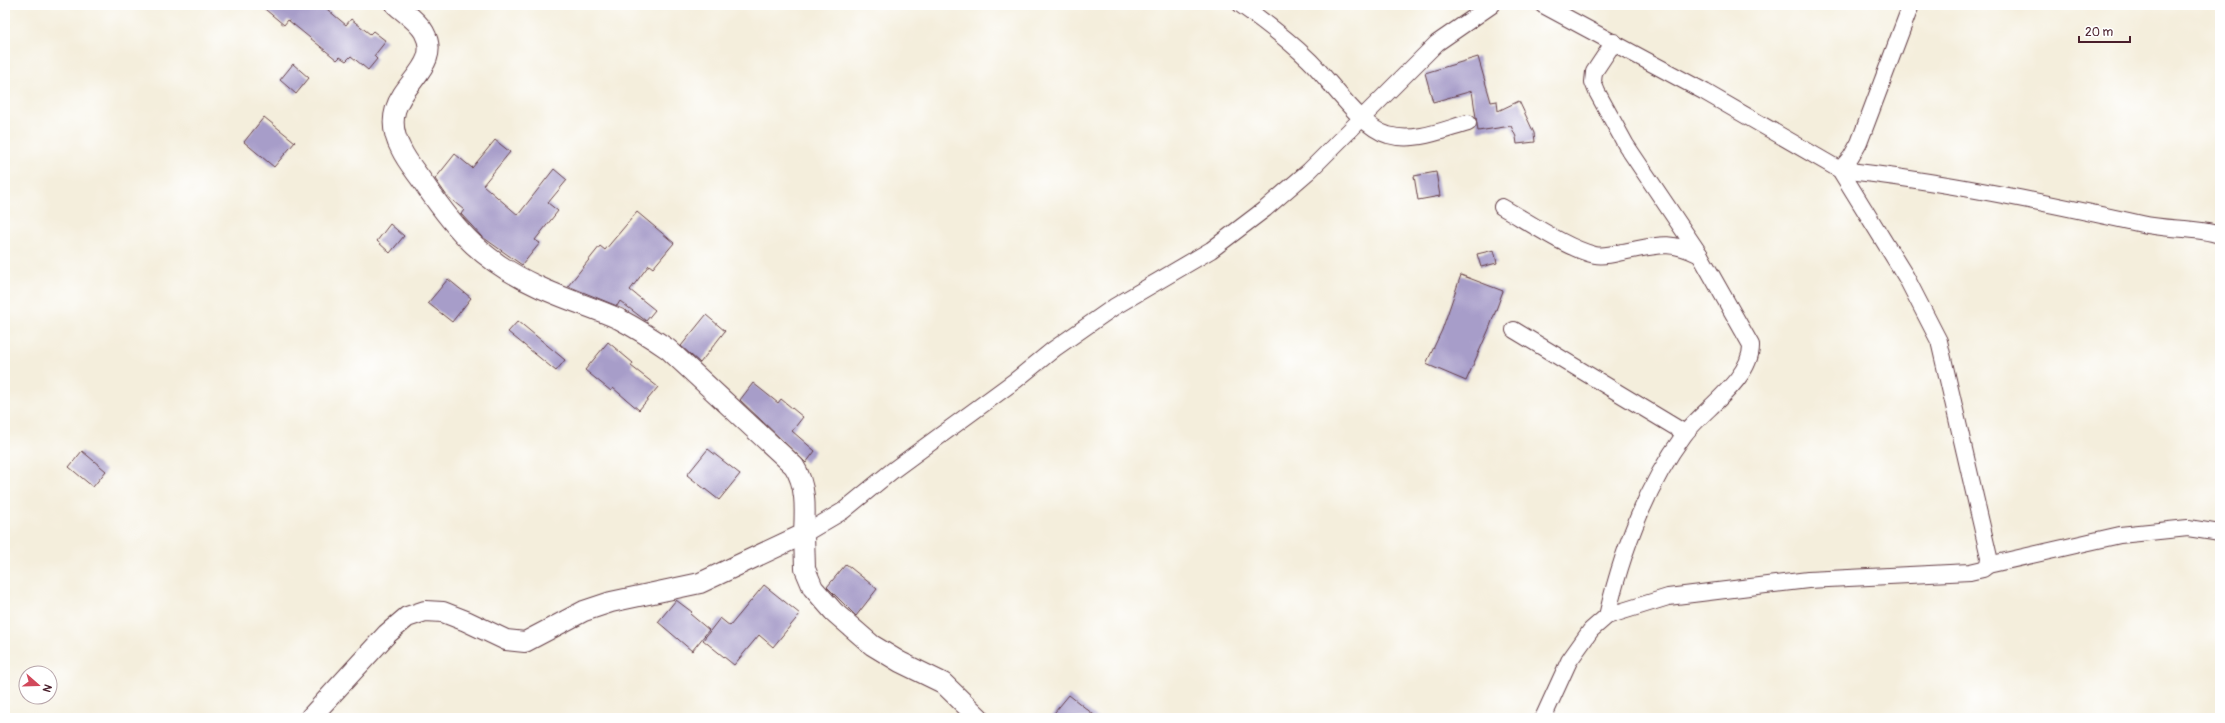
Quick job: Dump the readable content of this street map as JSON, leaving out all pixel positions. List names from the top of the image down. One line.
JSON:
{"scale_bar":"20 m","north":"right"}
